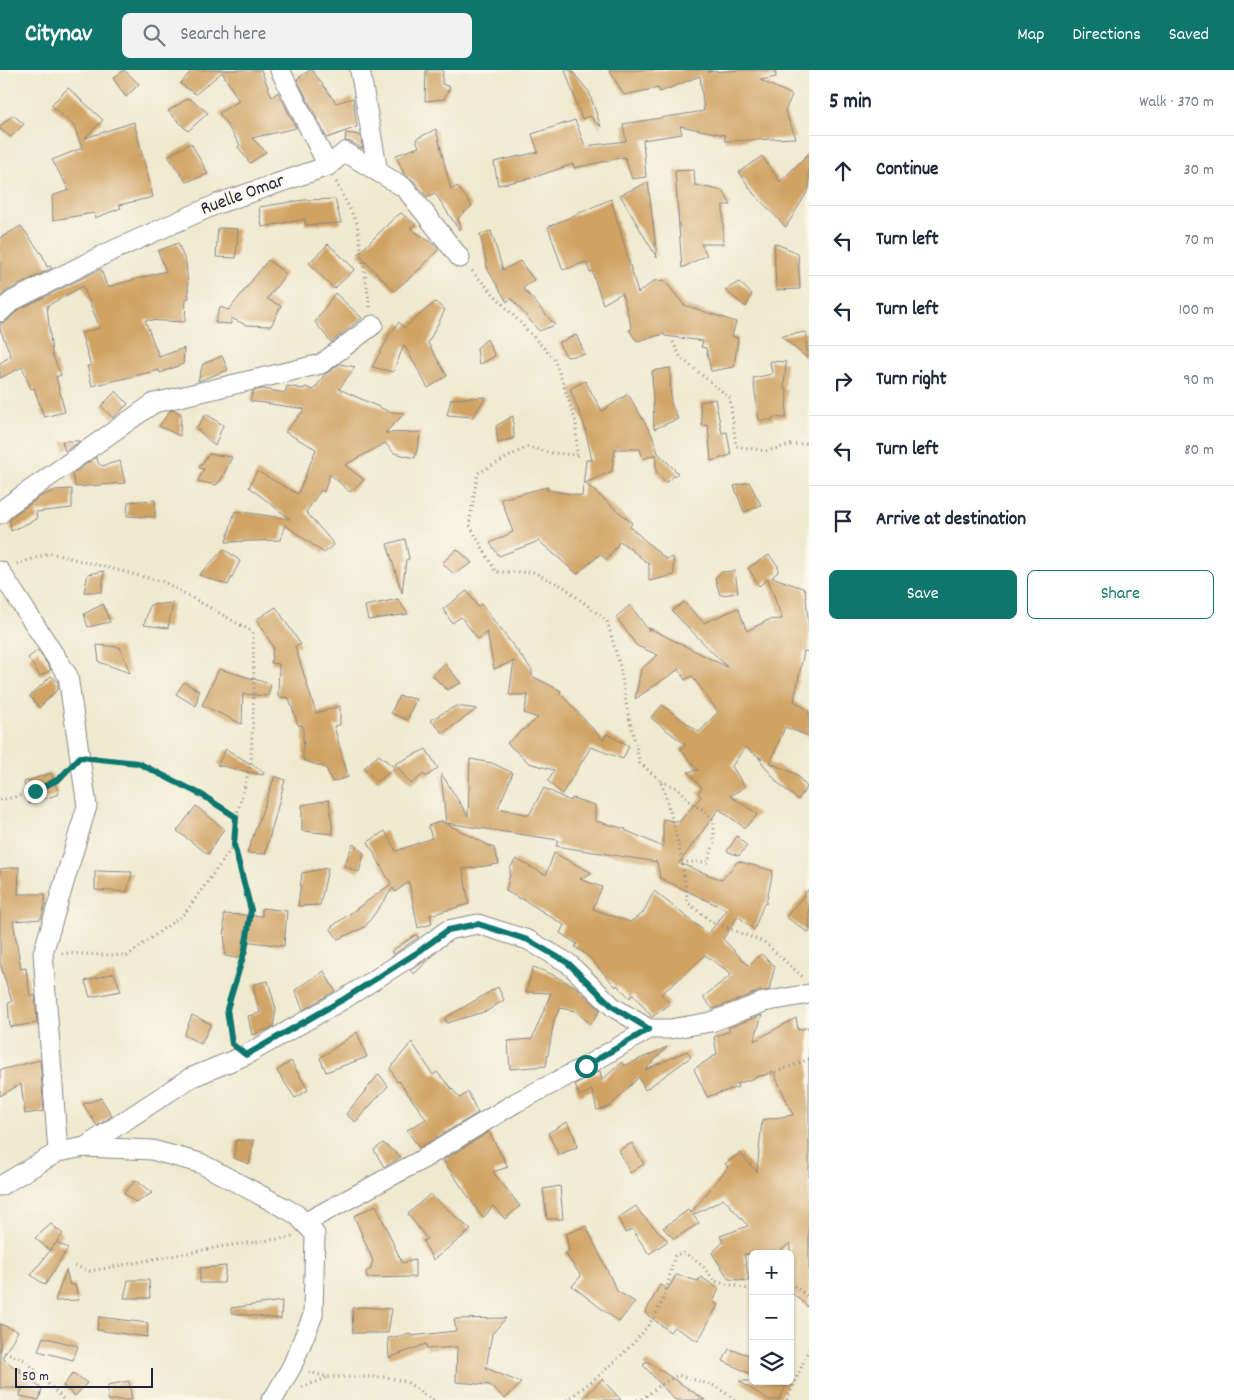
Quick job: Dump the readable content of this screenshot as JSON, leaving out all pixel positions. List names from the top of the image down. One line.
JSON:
{"streets":{"street":["Ruelle Omar"]},"scale_bar":"50 m","page":{"header":"Citynav","search":"Search here","nav":["Map","Directions","Saved"],"heading":["5 min","Walk · 370 m"],"list":[["Continue","30 m"],["Turn left","70 m"],["Turn left","100 m"],["Turn right","90 m"],["Turn left","80 m"],"Arrive at destination"],"buttons":["Save","Share"],"map_buttons":["+","−"],"scale":"50 m"}}
